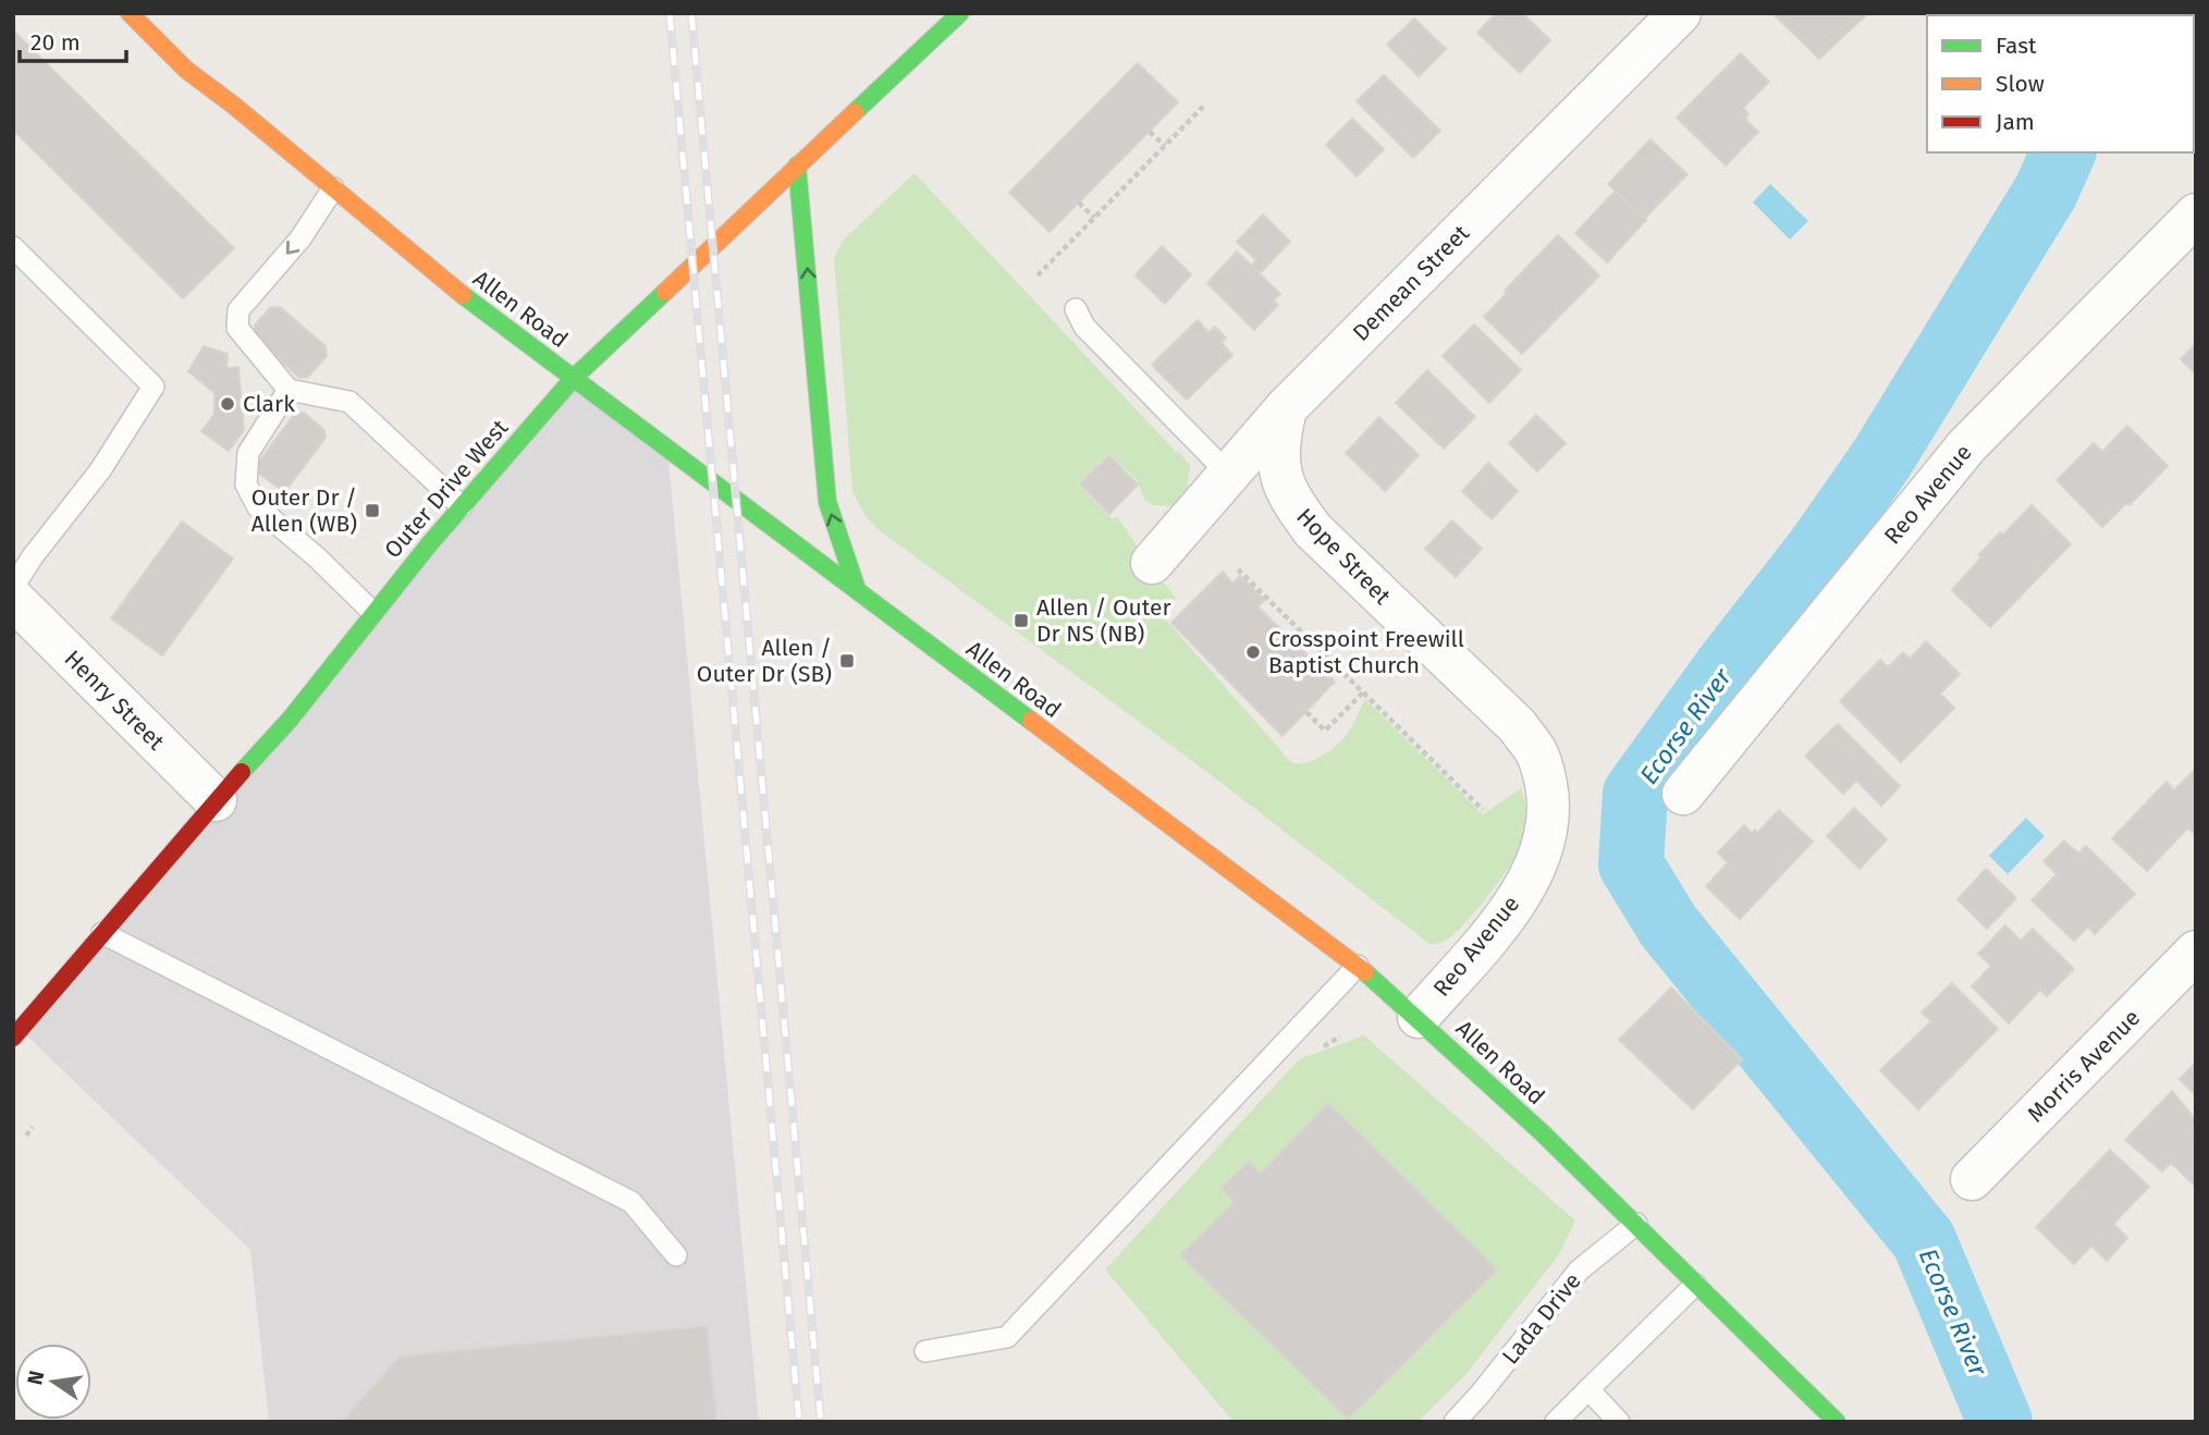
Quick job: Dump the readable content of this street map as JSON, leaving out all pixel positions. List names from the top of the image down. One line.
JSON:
{"streets":{"main road":["Allen Road","Outer Drive West"],"street":["Demean Street","Reo Avenue","Hope Street","Henry Street","Morris Avenue"],"lane":["Lada Drive"]},"crossings":[["Demean Street","Hope Street"],["Allen Road","Outer Drive West"],["Allen Road","Reo Avenue"],["Allen Road","Lada Drive"],["Outer Drive West","Henry Street"],["Reo Avenue","Hope Street"]],"water":["Ecorse River"],"places":{"other":["Clark","Crosspoint Freewill Baptist Church"],"transit":["Outer Dr / Allen (WB)","Allen / Outer Dr NS (NB)","Allen / Outer Dr (SB)"]},"legend":["Fast","Slow","Jam"],"scale_bar":"20 m","north":"left"}
